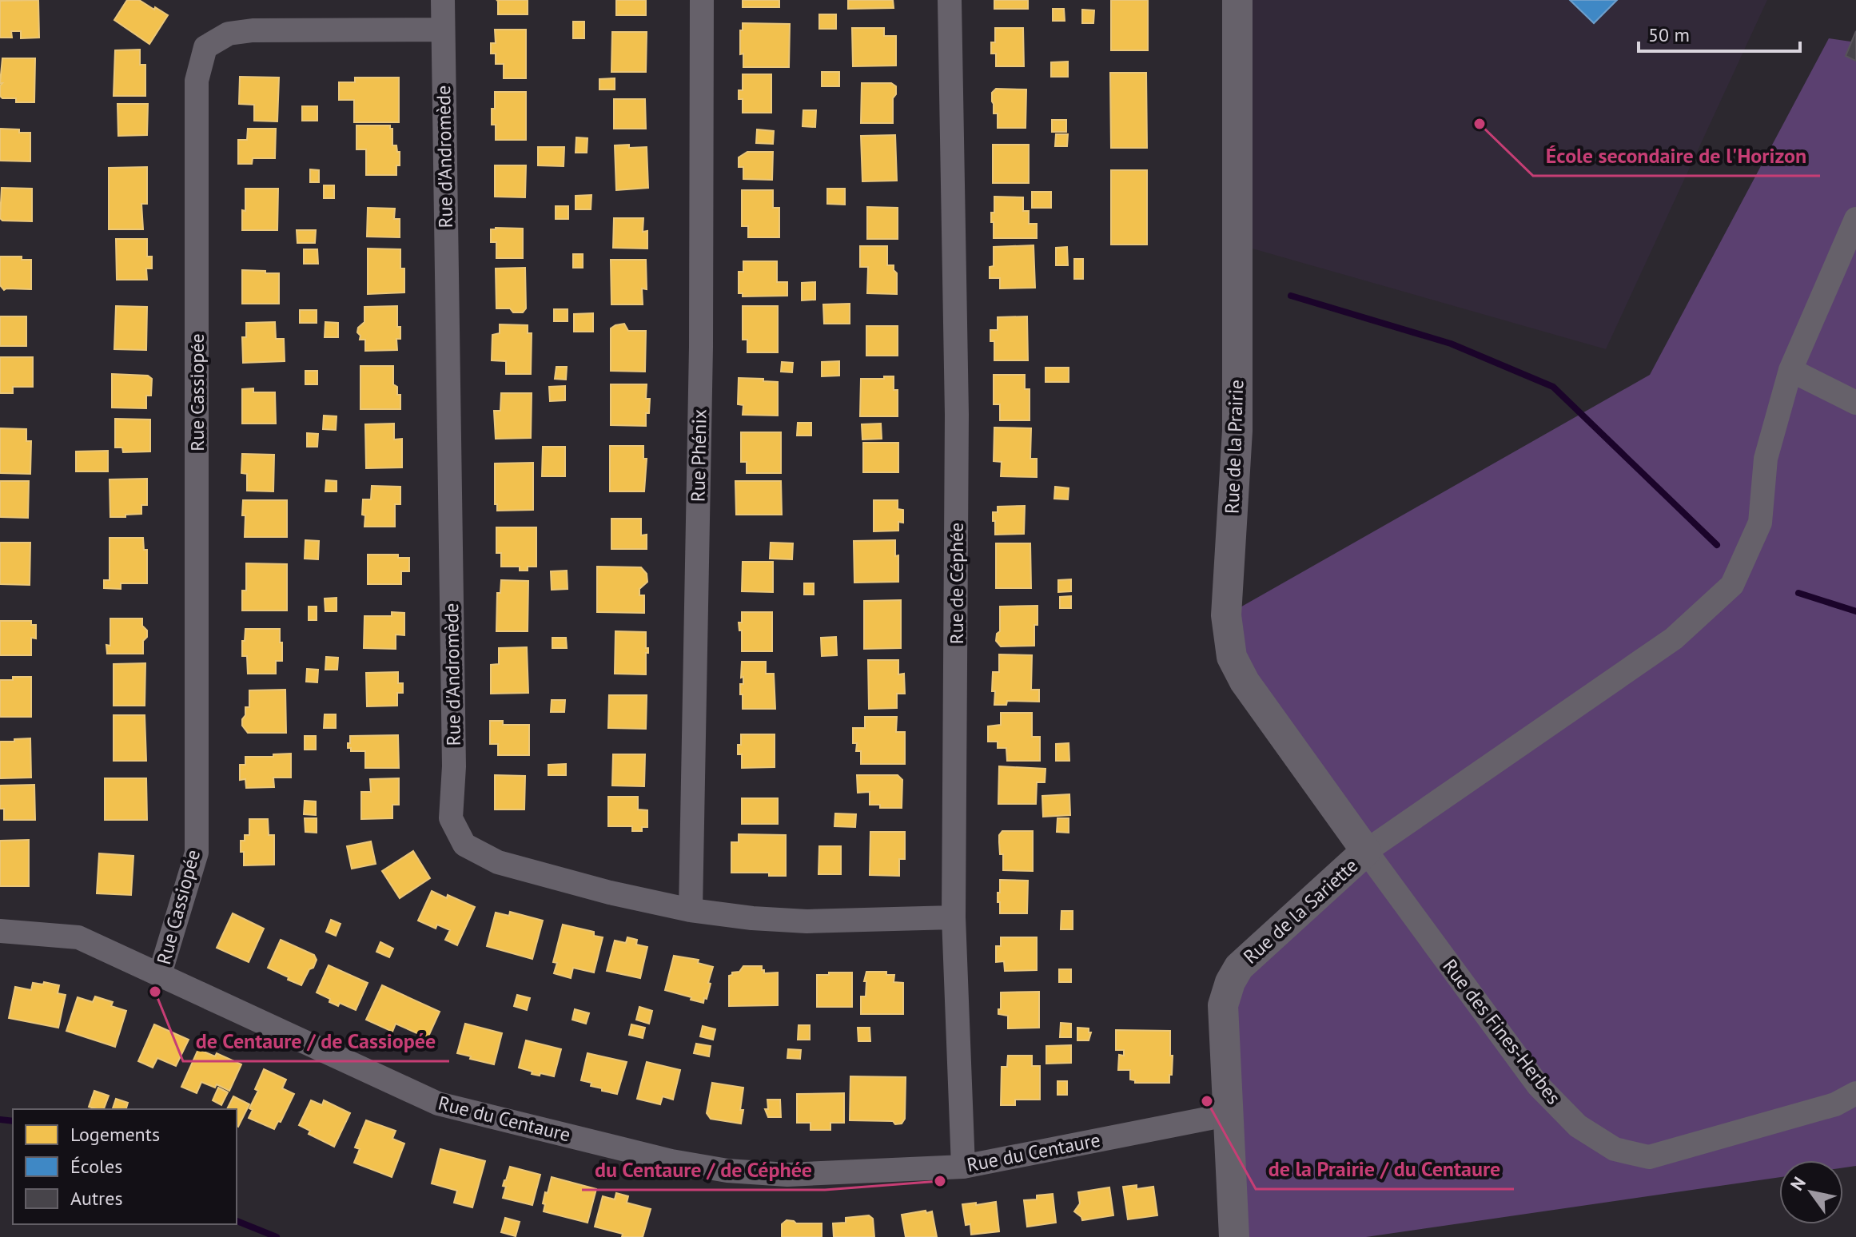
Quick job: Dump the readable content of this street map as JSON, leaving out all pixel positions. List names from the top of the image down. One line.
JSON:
{"streets":{"street":["Rue d'Andromède","Rue Cassiopée","Rue de la Prairie","Rue Phénix","Rue de Céphée","Rue de la Sariette","Rue des Fines-Herbes","Rue du Centaure"]},"crossings":[["Rue d'Andromède","Rue Cassiopée"],["Rue d'Andromède","Rue Phénix"],["Rue d'Andromède","Rue de Céphée"],["Rue Cassiopée","Rue du Centaure"],["Rue de la Prairie","Rue de la Sariette"],["Rue de la Prairie","Rue des Fines-Herbes"],["Rue de Céphée","Rue du Centaure"],["Rue de la Sariette","Rue des Fines-Herbes"],["Rue de la Sariette","Rue du Centaure"]],"places":["École secondaire de l'Horizon","de Centaure / de Cassiopée","de la Prairie / du Centaure","du Centaure / de Céphée"],"legend":["Logements","Écoles","Autres"],"scale_bar":"50 m","north":"top left"}
